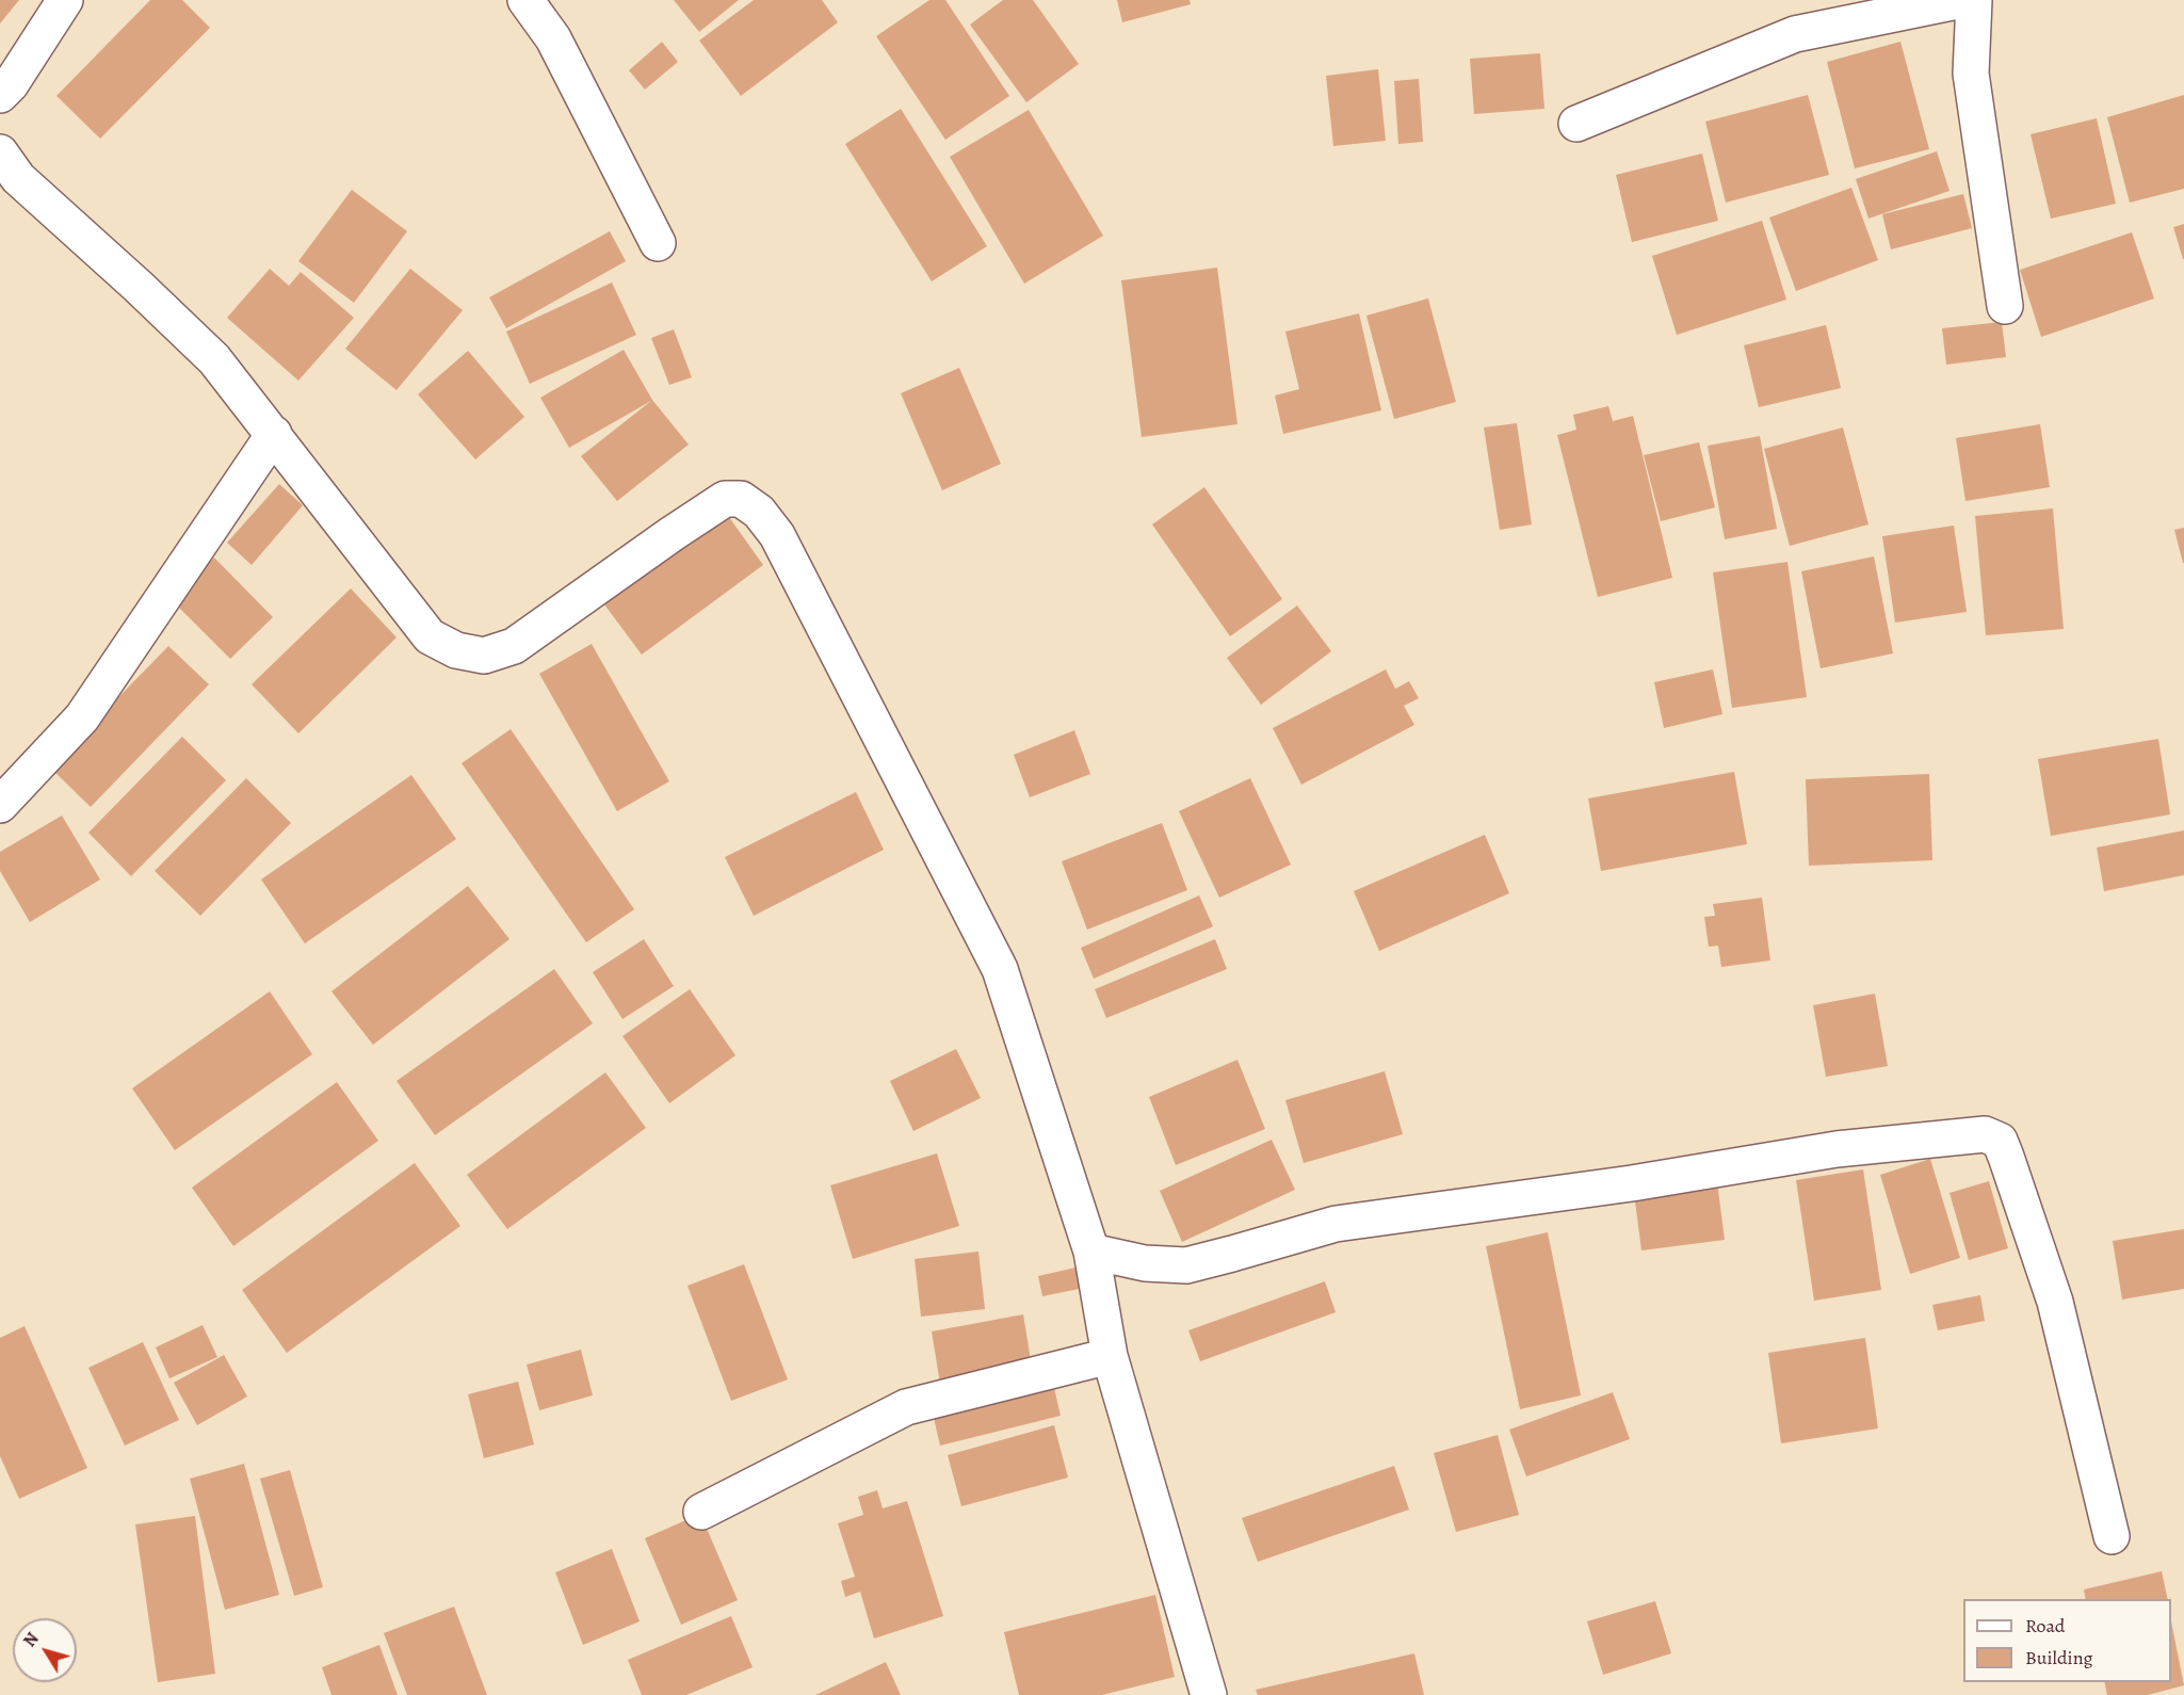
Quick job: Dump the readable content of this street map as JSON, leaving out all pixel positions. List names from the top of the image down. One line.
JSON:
{"legend":["Road","Building"],"north":"top left"}
